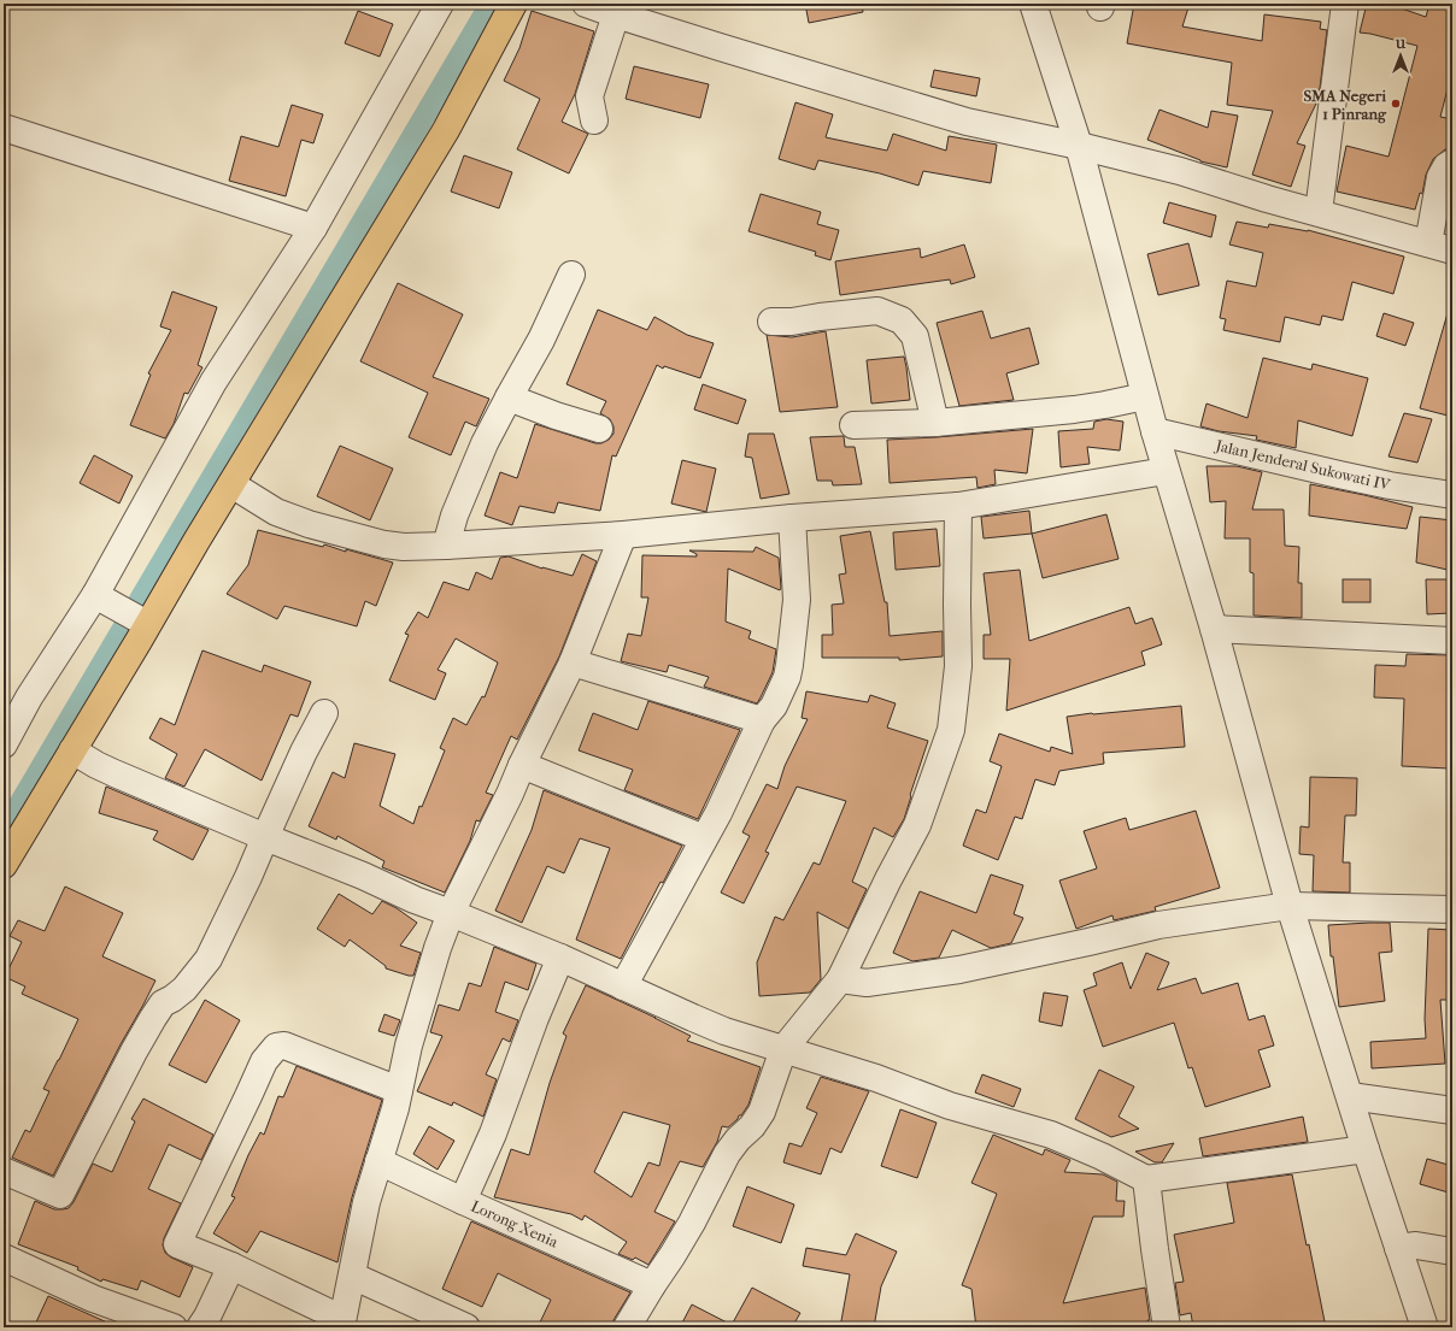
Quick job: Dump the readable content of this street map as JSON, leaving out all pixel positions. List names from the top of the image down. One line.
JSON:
{"streets":{"street":["Jalan Jenderal Sukowati IV","Lorong Xenia"]},"places":["SMA Negeri 1 Pinrang"],"north":"top"}
